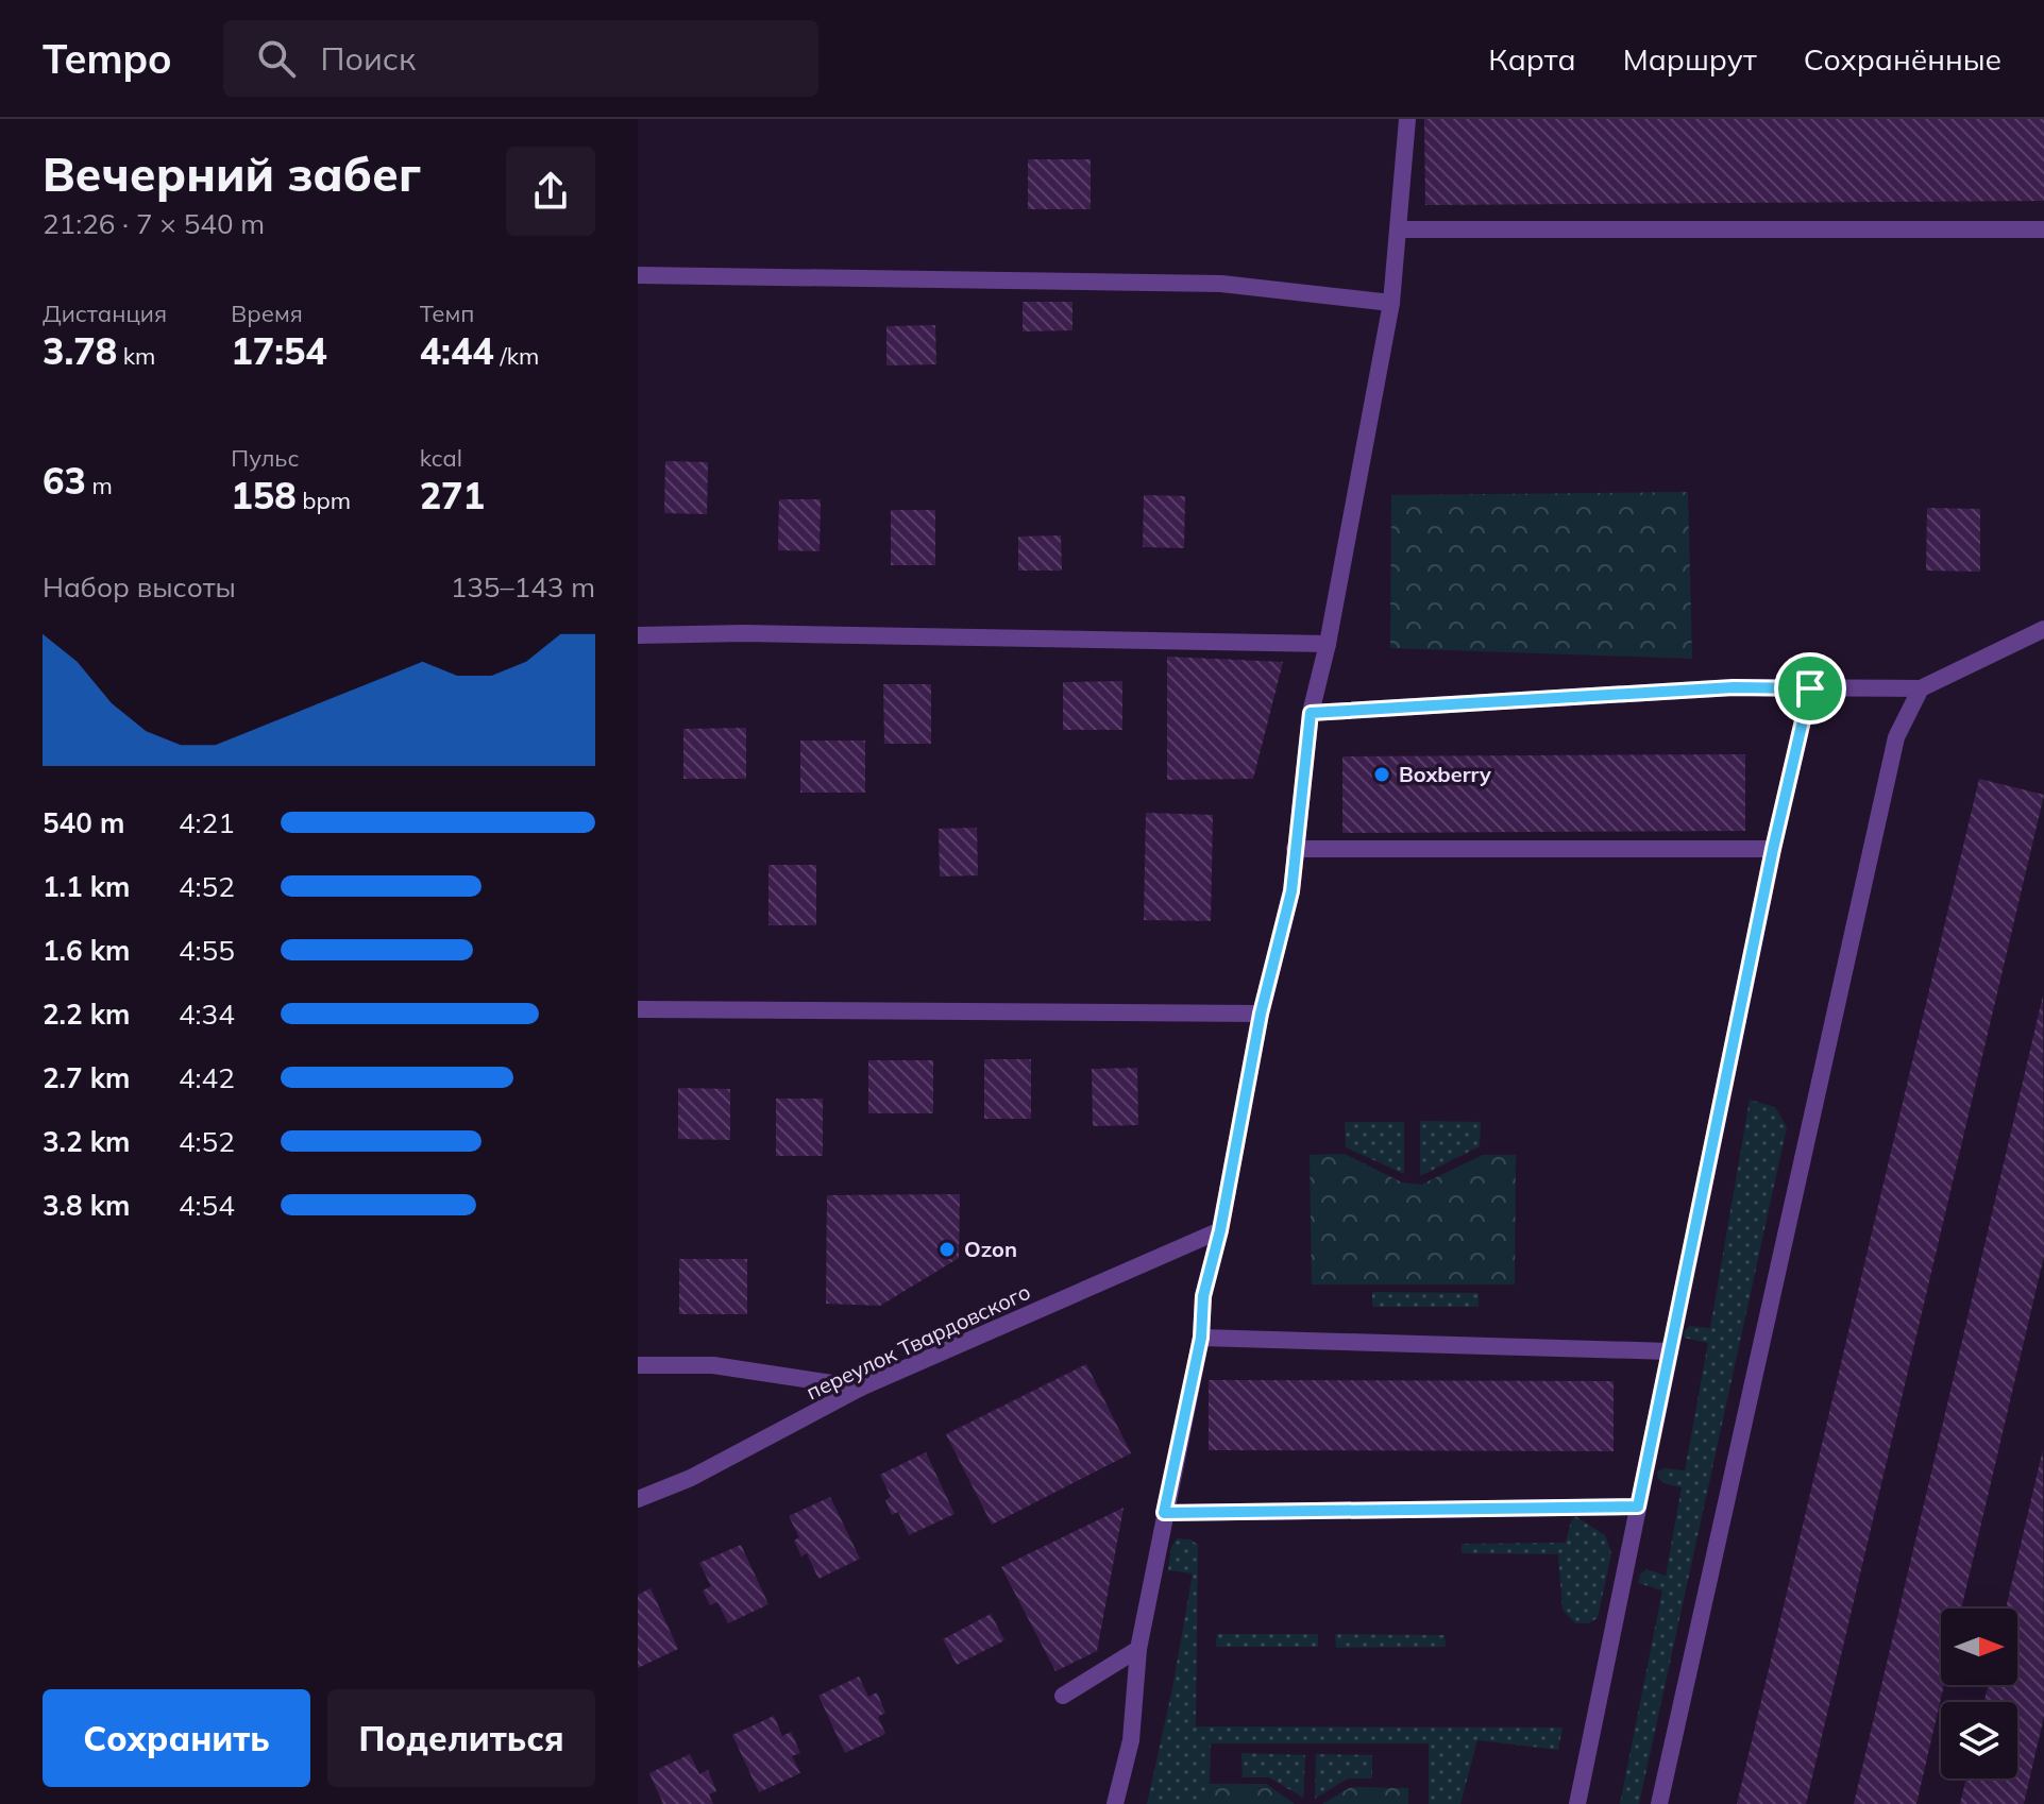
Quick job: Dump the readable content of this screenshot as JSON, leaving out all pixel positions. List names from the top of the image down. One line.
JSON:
{"streets":{"street":["переулок Твардовского"]},"places":["Boxberry","Ozon"],"north":"right","page":{"header":"Tempo","search":"Поиск","nav":["Карта","Маршрут","Сохранённые"],"heading":["Вечерний забег","21:26 · 7 × 540 m"],"stats":[["Дистанция","3.78 km"],["Время","17:54"],["Темп","4:44 /km"],["63 m"],["Пульс","158 bpm"],["kcal","271"]],"chart":["Набор высоты","135–143 m"],"list":[{"name":"540 m","note":"4:21"},{"name":"1.1 km","note":"4:52"},{"name":"1.6 km","note":"4:55"},{"name":"2.2 km","note":"4:34"},{"name":"2.7 km","note":"4:42"},{"name":"3.2 km","note":"4:52"},{"name":"3.8 km","note":"4:54"}],"buttons":["Сохранить","Поделиться"]}}
